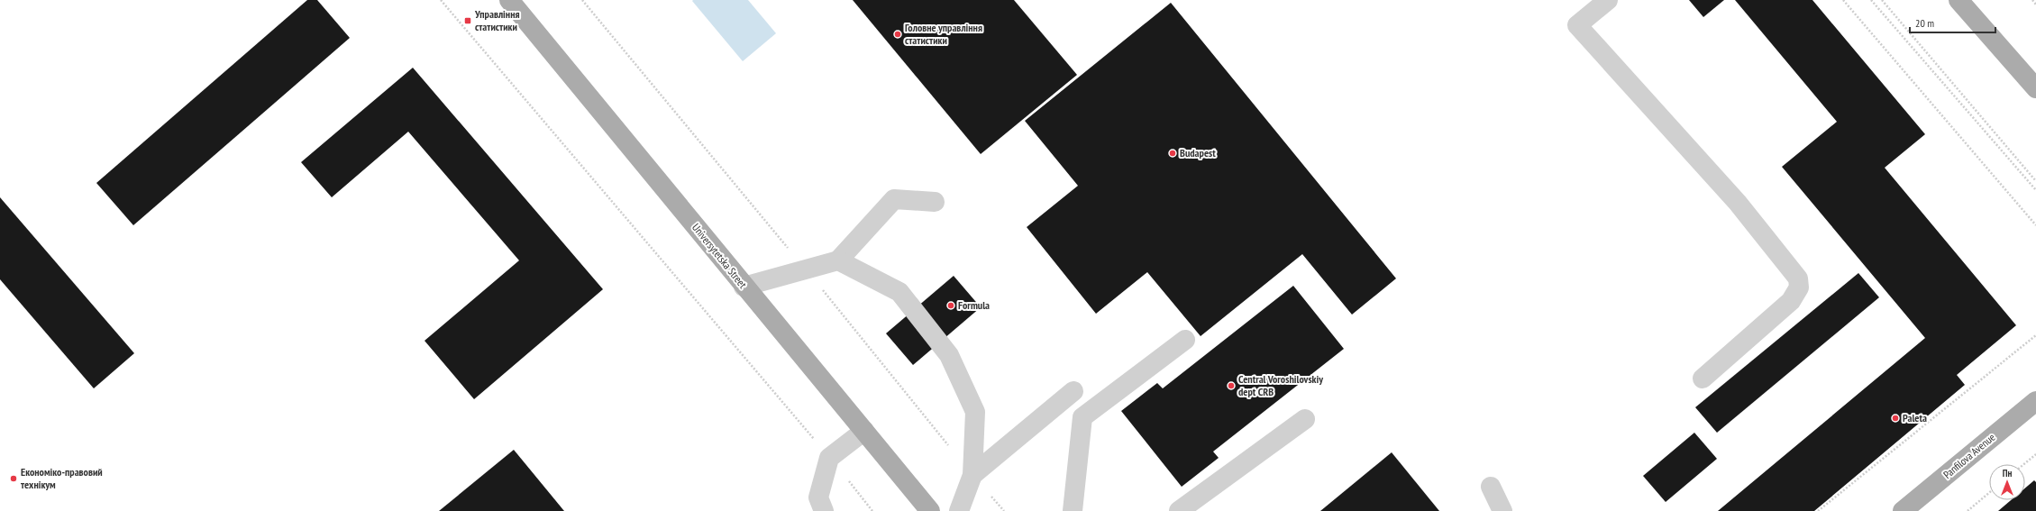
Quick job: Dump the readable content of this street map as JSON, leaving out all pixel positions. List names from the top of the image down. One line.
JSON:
{"streets":{"main road":["Universytetska Street","Panfilova Avenue"]},"places":{"transit":["Управління статистики"],"other":["Головне управління статистики","Budapest","Formula","Central Voroshilovskiy dept CRB","Paleta","Економіко-правовий технікум"]},"scale_bar":"20 m","north":"top"}
